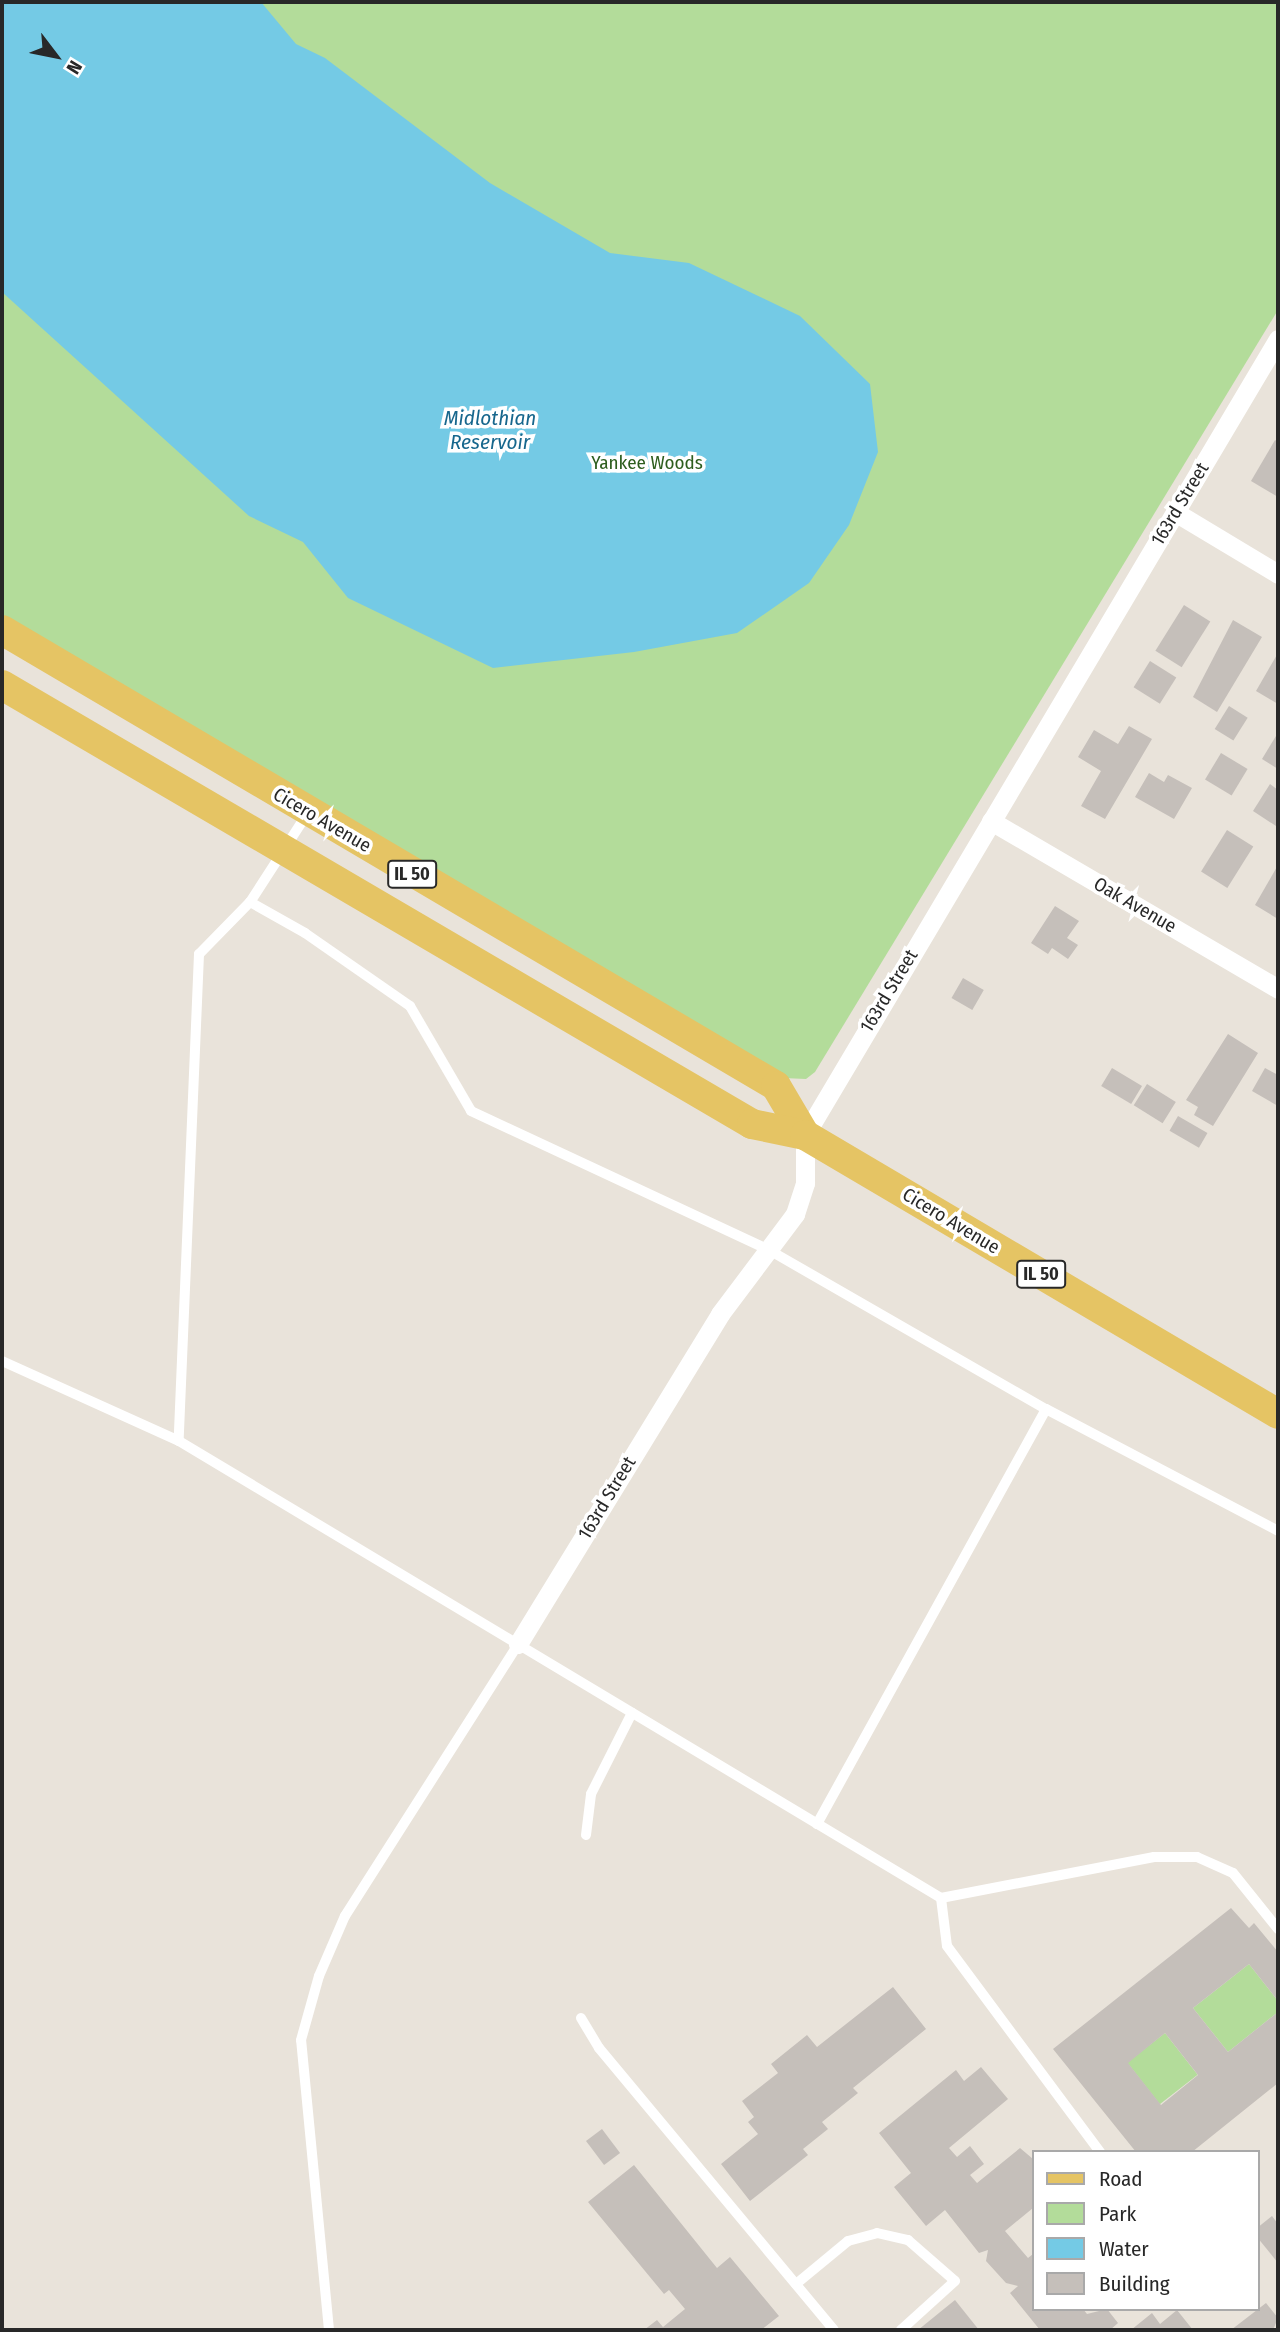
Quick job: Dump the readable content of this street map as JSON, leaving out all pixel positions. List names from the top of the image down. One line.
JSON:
{"streets":{"main road":["Cicero Avenue","IL 50"],"street":["163rd Street","Oak Avenue"]},"crossings":[["163rd Street","Cicero Avenue"],["163rd Street","Oak Avenue"]],"water":["Midlothian Reservoir"],"parks":["Yankee Woods"],"legend":["Road","Park","Water","Building"],"north":"bottom right"}
